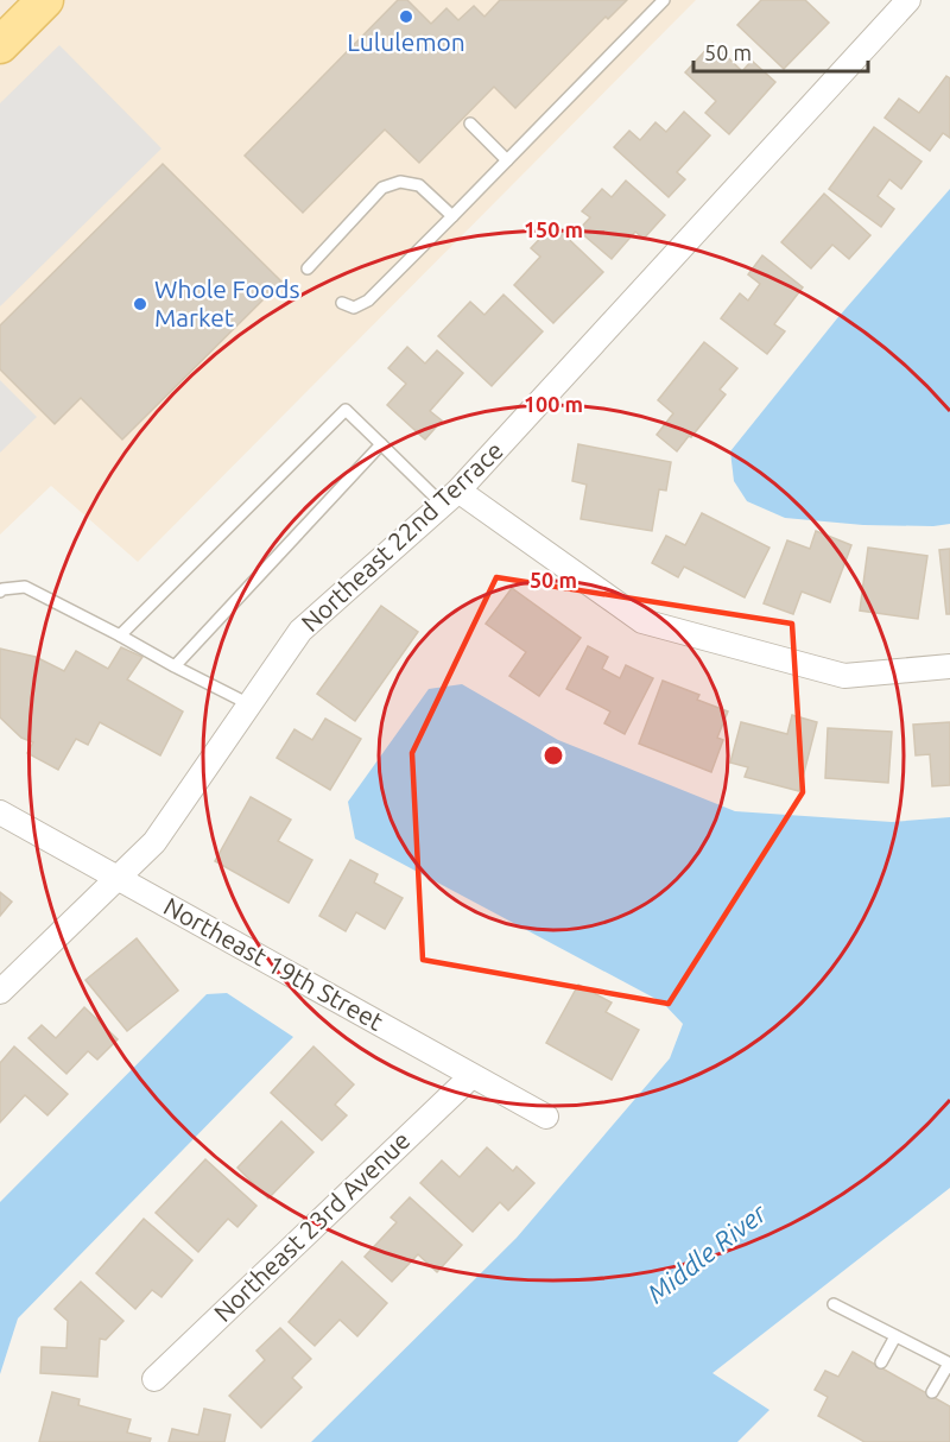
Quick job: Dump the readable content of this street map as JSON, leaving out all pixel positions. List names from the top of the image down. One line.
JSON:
{"streets":{"street":["Northeast 22nd Terrace","Northeast 19th Street","Northeast 23rd Avenue"]},"crossings":[["Northeast 22nd Terrace","Northeast 19th Street"],["Northeast 19th Street","Northeast 23rd Avenue"]],"water":["Middle River"],"places":["Lululemon","Whole Foods Market"],"scale_bar":"50 m","rings":["150 m","100 m","50 m"]}
